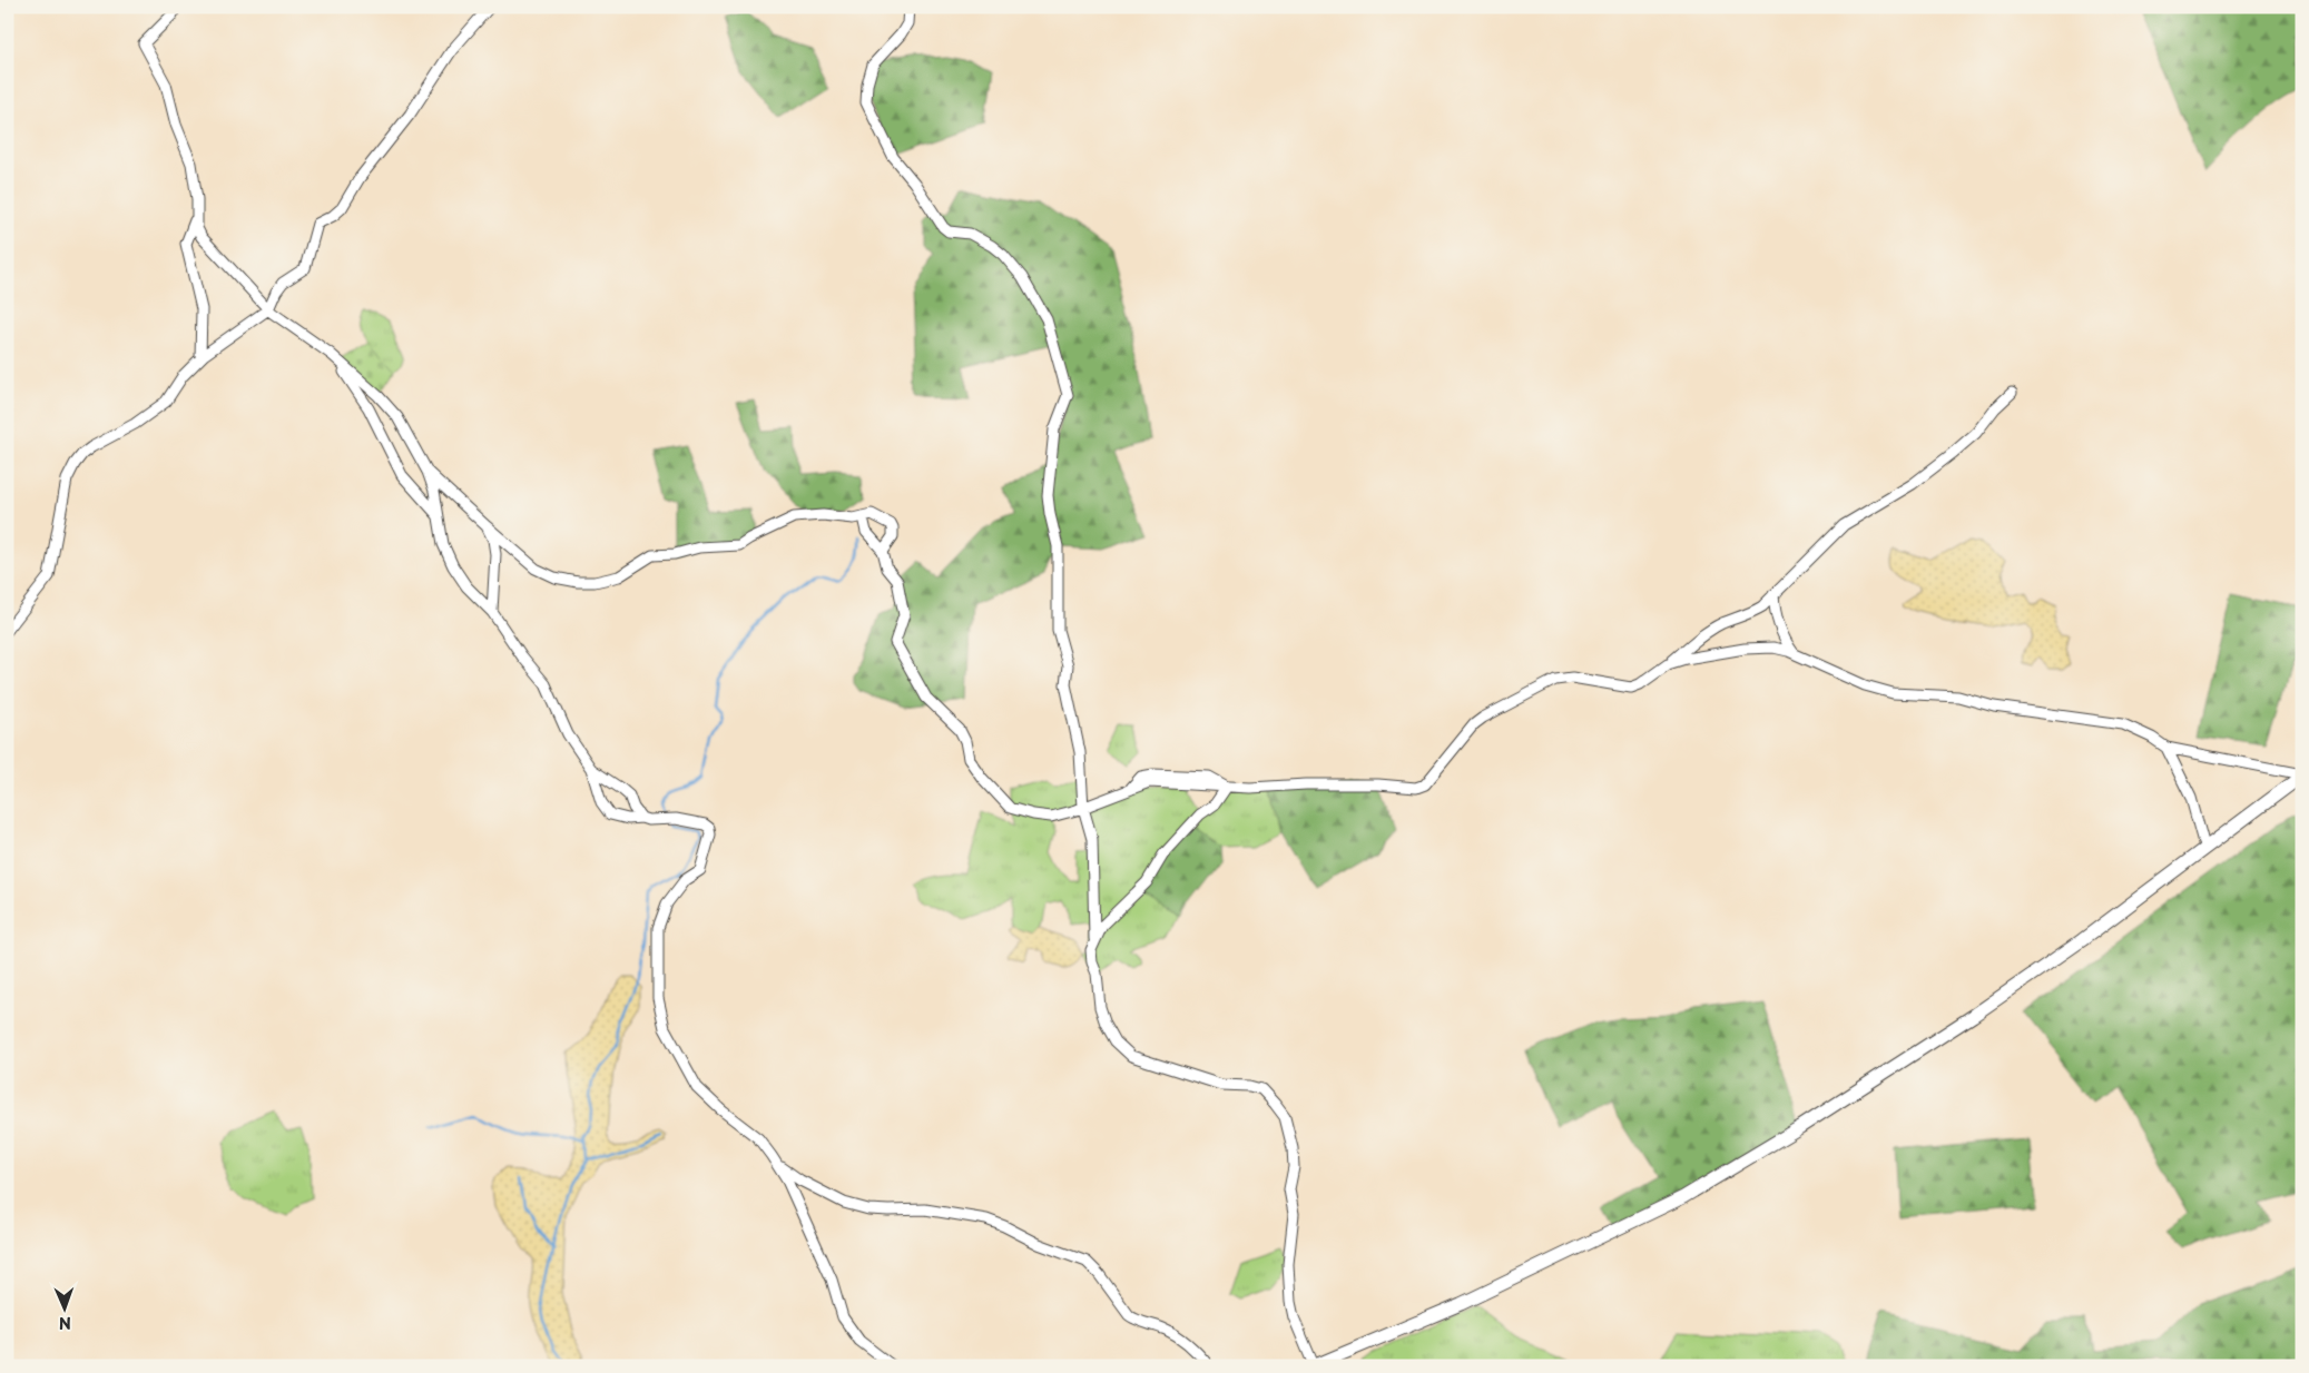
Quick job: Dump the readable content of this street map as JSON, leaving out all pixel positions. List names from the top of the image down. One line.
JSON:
{"north":"bottom"}
